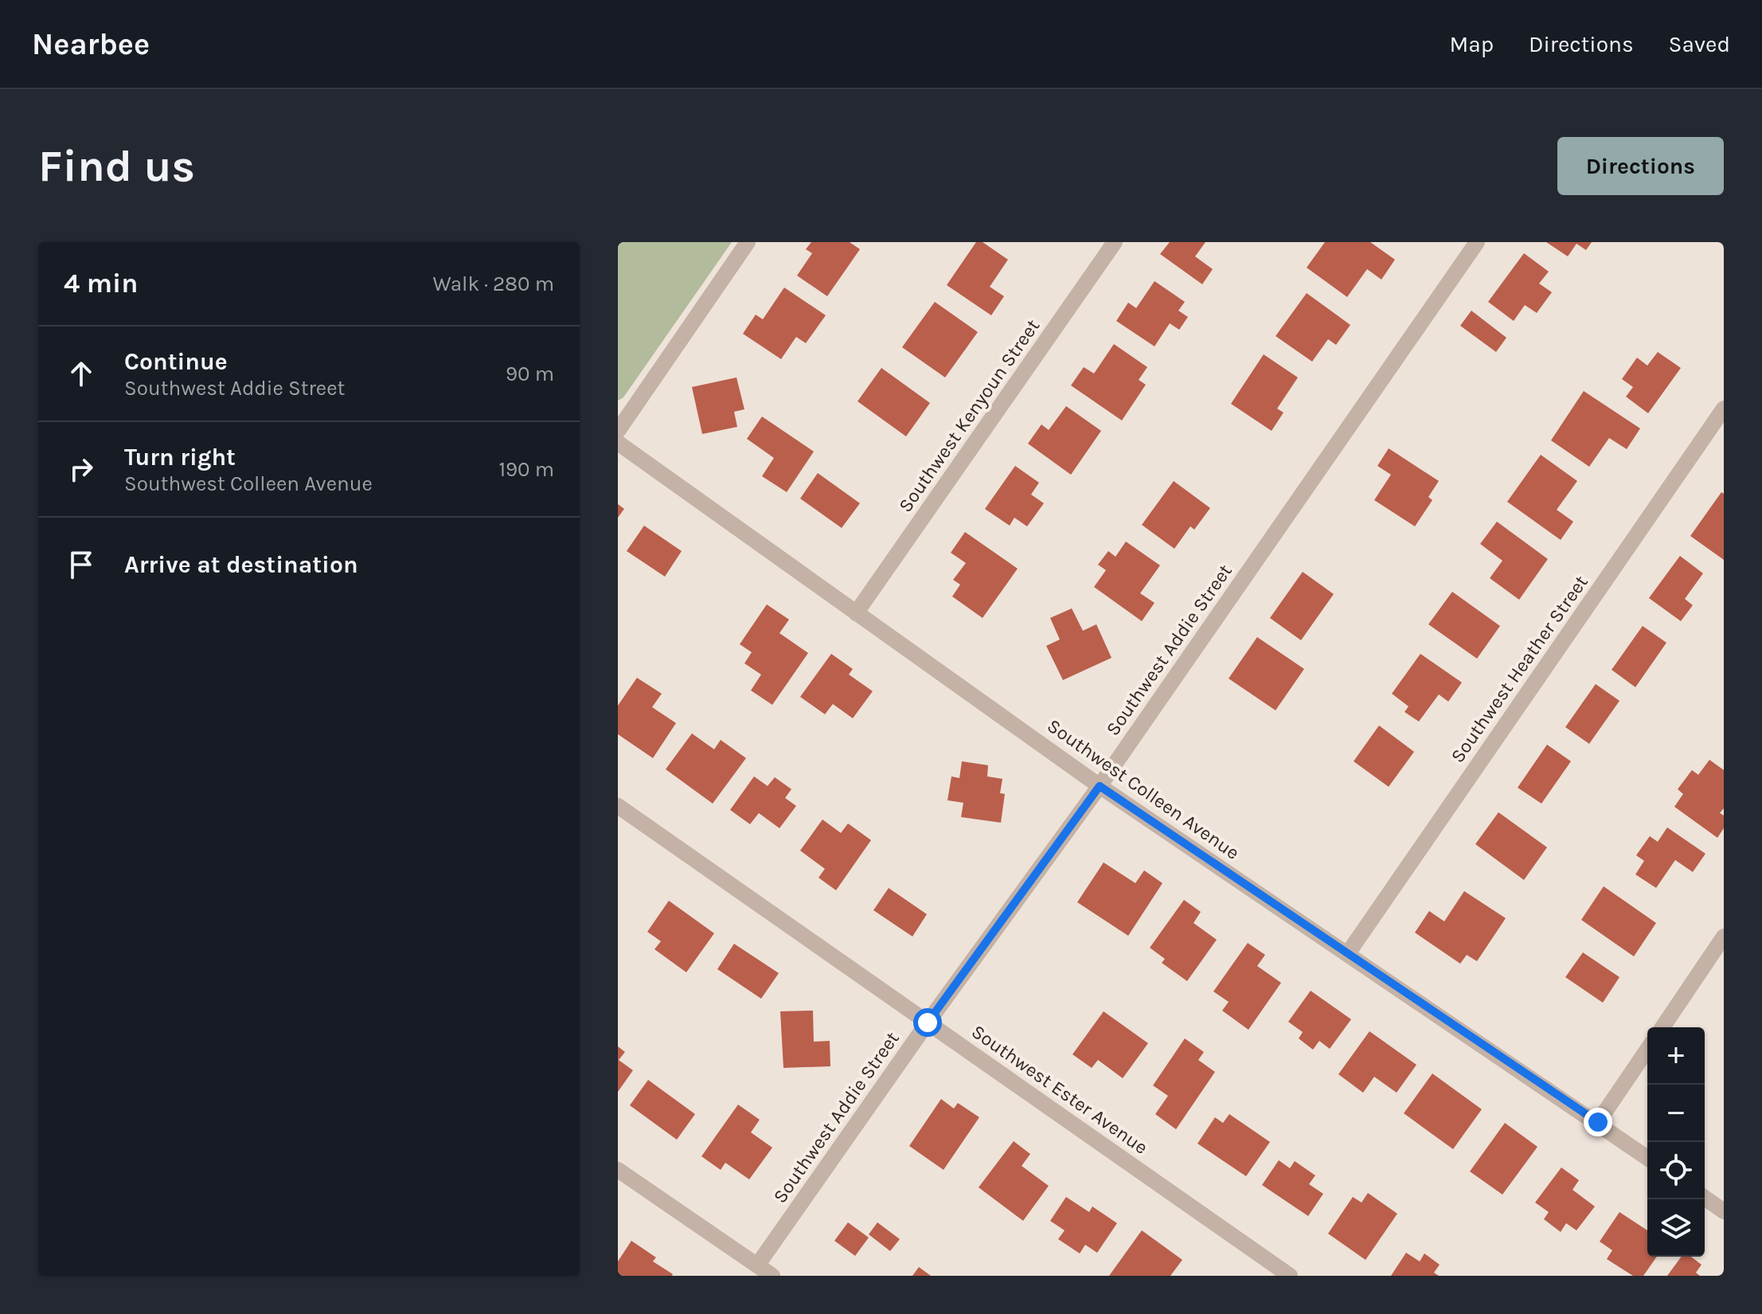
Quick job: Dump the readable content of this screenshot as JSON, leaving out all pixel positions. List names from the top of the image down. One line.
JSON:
{"streets":{"street":["Southwest Kenyoun Street","Southwest Addie Street","Southwest Heather Street","Southwest Colleen Avenue","Southwest Ester Avenue"]},"crossings":[["Southwest Kenyoun Street","Southwest Colleen Avenue"],["Southwest Addie Street","Southwest Colleen Avenue"],["Southwest Addie Street","Southwest Ester Avenue"],["Southwest Heather Street","Southwest Colleen Avenue"]],"page":{"header":"Nearbee","nav":["Map","Directions","Saved"],"buttons":"Directions","title":"Find us","heading":["4 min","Walk · 280 m"],"list":[["Continue","Southwest Addie Street","90 m"],["Turn right","Southwest Colleen Avenue","190 m"],"Arrive at destination"],"map_buttons":["+","−"]}}
